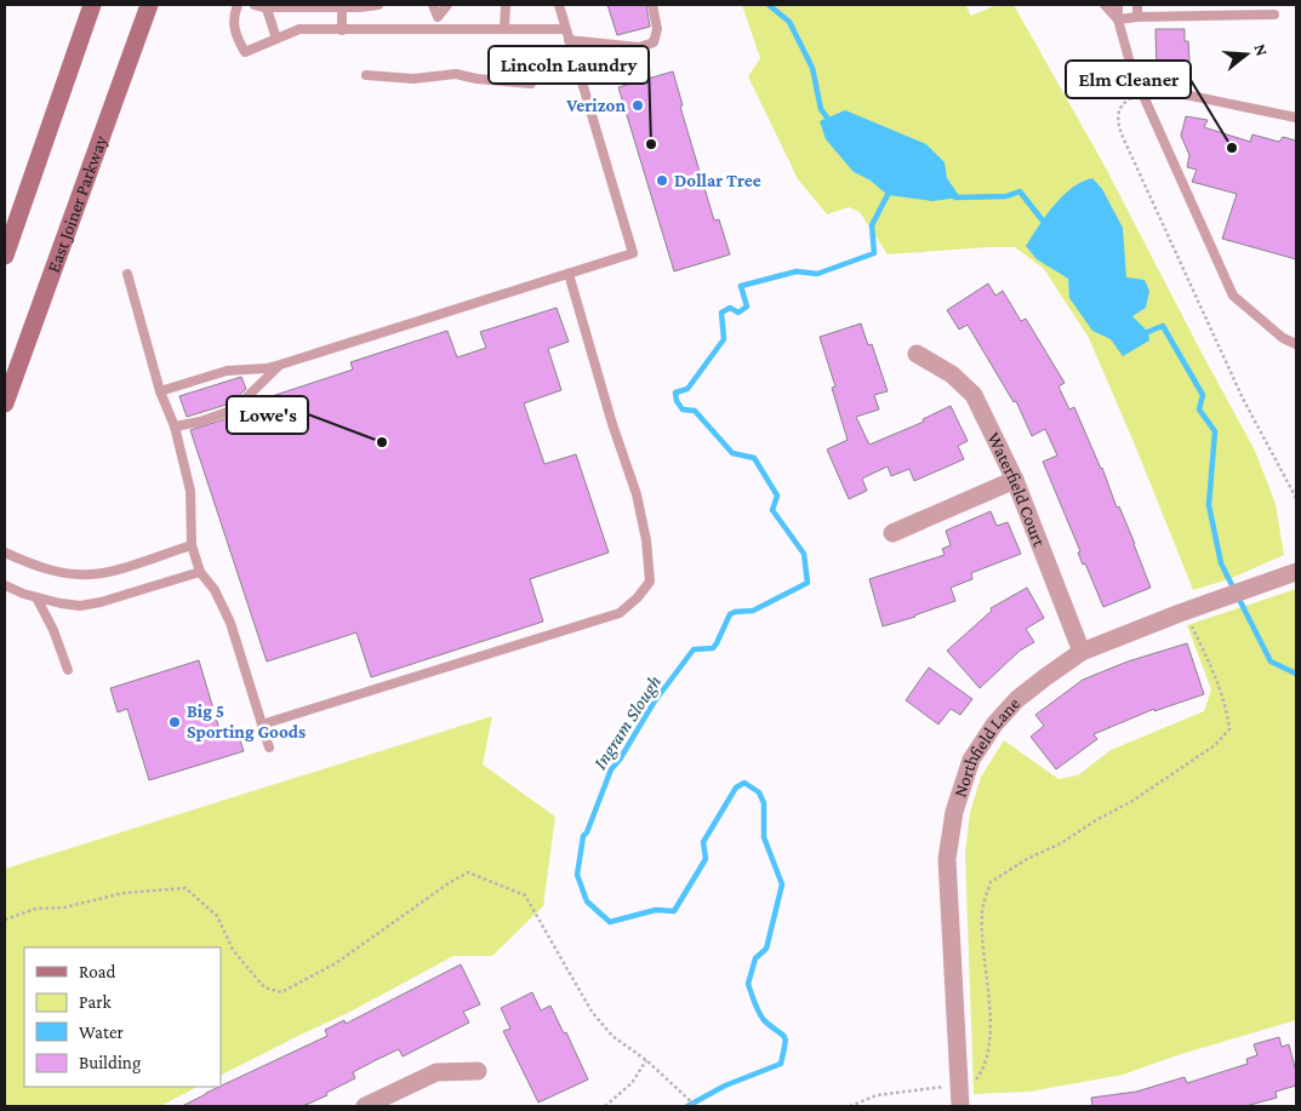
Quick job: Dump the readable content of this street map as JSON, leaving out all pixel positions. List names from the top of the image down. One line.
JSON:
{"streets":{"main road":["East Joiner Parkway"],"street":["Waterfield Court","Northfield Lane"]},"crossings":[["Waterfield Court","Northfield Lane"]],"water":["Ingram Slough"],"places":["Verizon","Lincoln Laundry","Elm Cleaner","Dollar Tree","Lowe's","Big 5 Sporting Goods"],"legend":["Road","Park","Water","Building"],"north":"right"}
